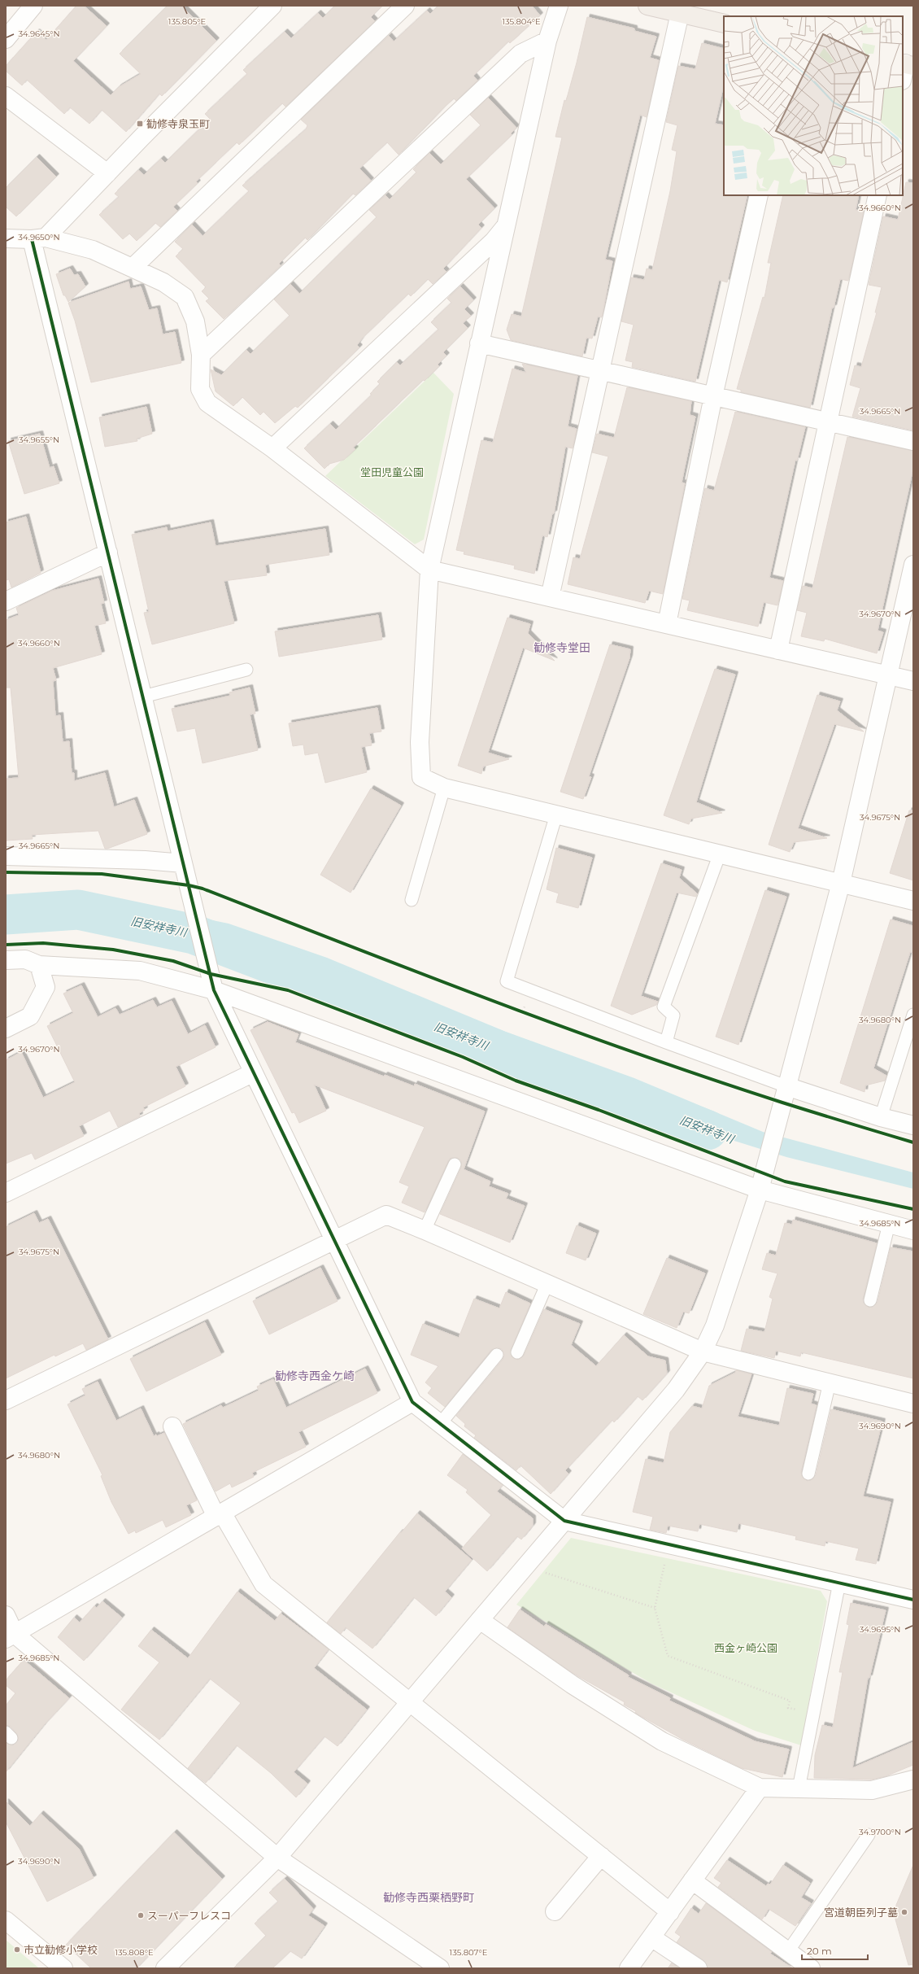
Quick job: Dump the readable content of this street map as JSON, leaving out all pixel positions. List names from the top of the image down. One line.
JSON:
{"districts":["勧修寺堂田","勧修寺西金ケ崎","勧修寺西栗栖野町"],"water":["旧安祥寺川"],"parks":["堂田児童公園","西金ヶ崎公園"],"places":{"transit":["勧修寺泉玉町"],"other":["宮道朝臣列子墓","スーパーフレスコ","市立勧修小学校"]},"scale_bar":"20 m","coordinates":["135.805°E","135.804°E","34.9645°N","34.9660°N","34.9650°N","34.9665°N","34.9655°N","34.9670°N","34.9675°N","34.9680°N","34.9685°N","34.9690°N","34.9695°N","34.9700°N","135.808°E","135.807°E"]}
